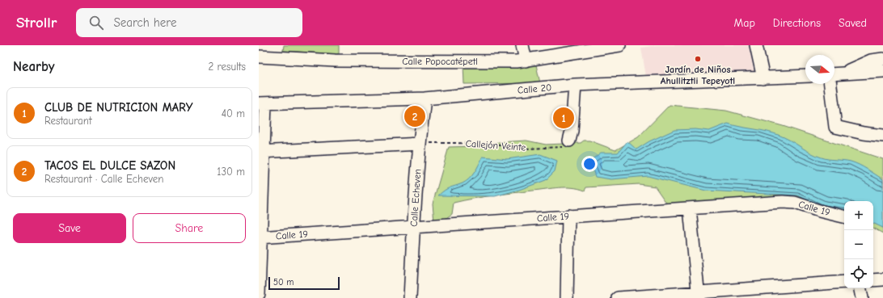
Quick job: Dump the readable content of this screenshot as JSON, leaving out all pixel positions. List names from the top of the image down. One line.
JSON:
{"streets":{"street":["Calle Popocatépetl","Calle 20","Calle Echeven","Calle 19"],"path":["Callejón Veinte"]},"crossings":[["Calle 20","Calle Echeven"],["Callejón Veinte","Calle Echeven"],["Calle Echeven","Calle 19"]],"places":["Jardín de Niños Ahullitztli Tepeyotl"],"scale_bar":"50 m","north":"right","page":{"header":"Strollr","search":"Search here","nav":["Map","Directions","Saved"],"heading":["Nearby","2 results"],"list":[{"mark":"1","name":"CLUB DE NUTRICION MARY","note":"Restaurant","value":"40 m"},{"mark":"2","name":"TACOS EL DULCE SAZON","note":"Restaurant · Calle Echeven","value":"130 m"}],"pins":["2","1"],"map_buttons":["+","−"],"buttons":["Save","Share"],"scale":"50 m"}}
